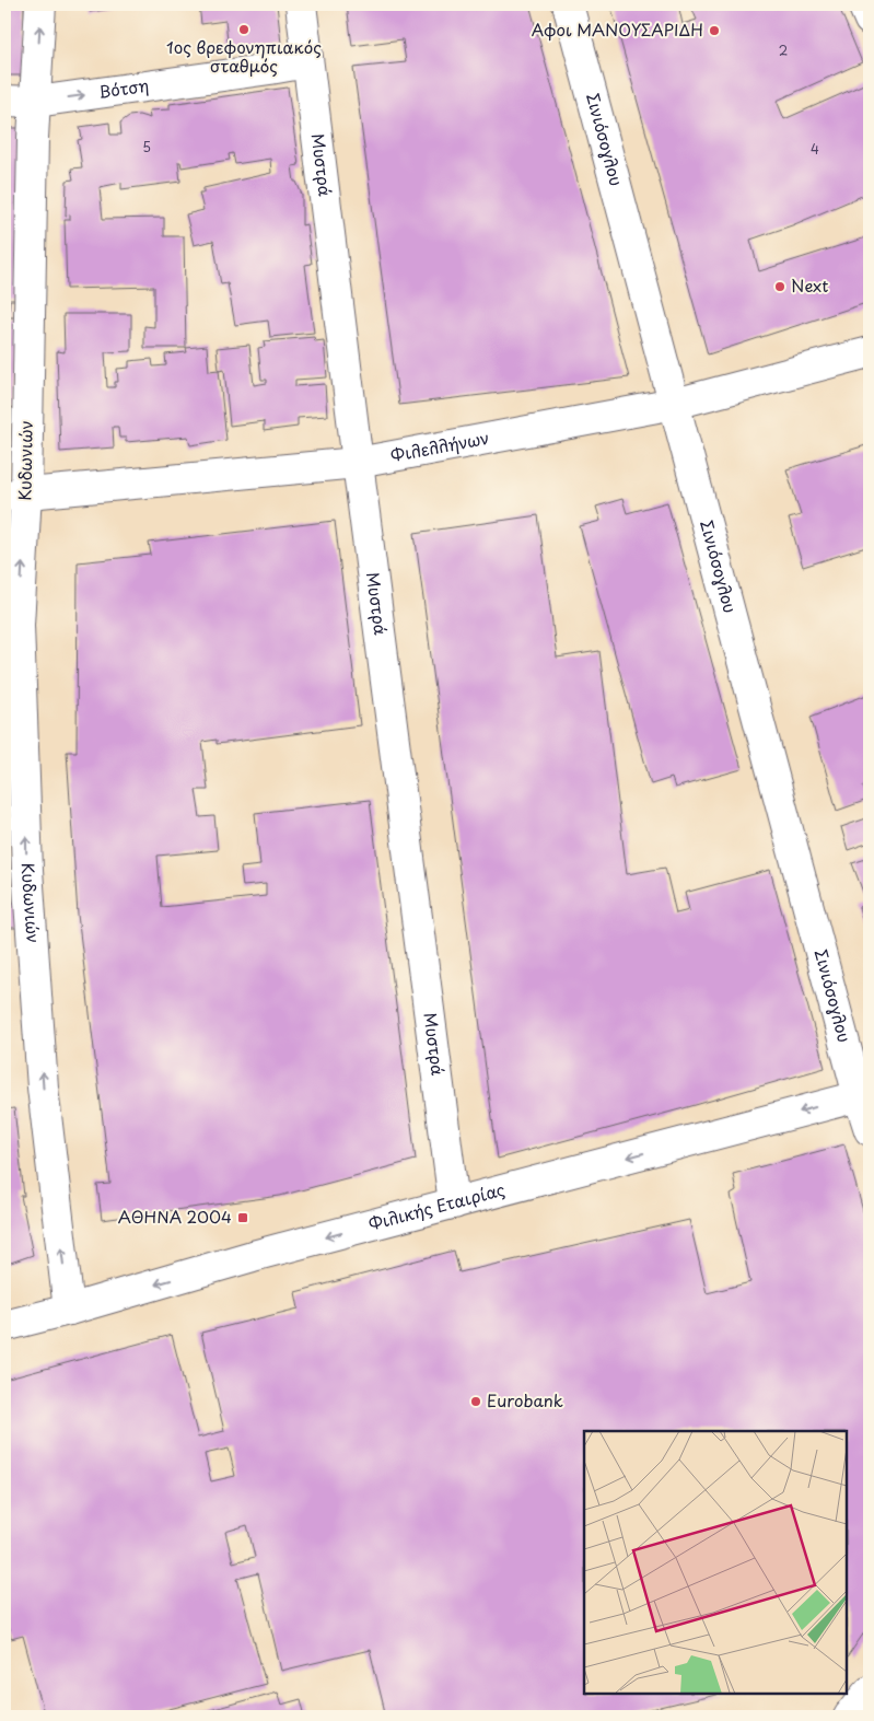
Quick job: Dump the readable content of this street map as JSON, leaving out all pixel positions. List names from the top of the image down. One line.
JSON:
{"streets":{"street":["Βότση","Σινιόσογλου","Μυστρά","Φιλελλήνων","Κυδωνιών","Φιλικής Εταιρίας"]},"crossings":[["Βότση","Μυστρά"],["Βότση","Κυδωνιών"],["Σινιόσογλου","Φιλελλήνων"],["Σινιόσογλου","Φιλικής Εταιρίας"],["Μυστρά","Φιλελλήνων"],["Μυστρά","Φιλικής Εταιρίας"],["Φιλελλήνων","Κυδωνιών"],["Κυδωνιών","Φιλικής Εταιρίας"]],"one_way":["Βότση","Κυδωνιών","Φιλικής Εταιρίας"],"places":{"other":["1ος βρεφονηπιακός σταθμός","Αφοι ΜΑΝΟΥΣΑΡΙΔΗ","Next","Eurobank"],"transit":["ΑΘΗΝΑ 2004"]},"house_numbers":["2","5","4"]}
